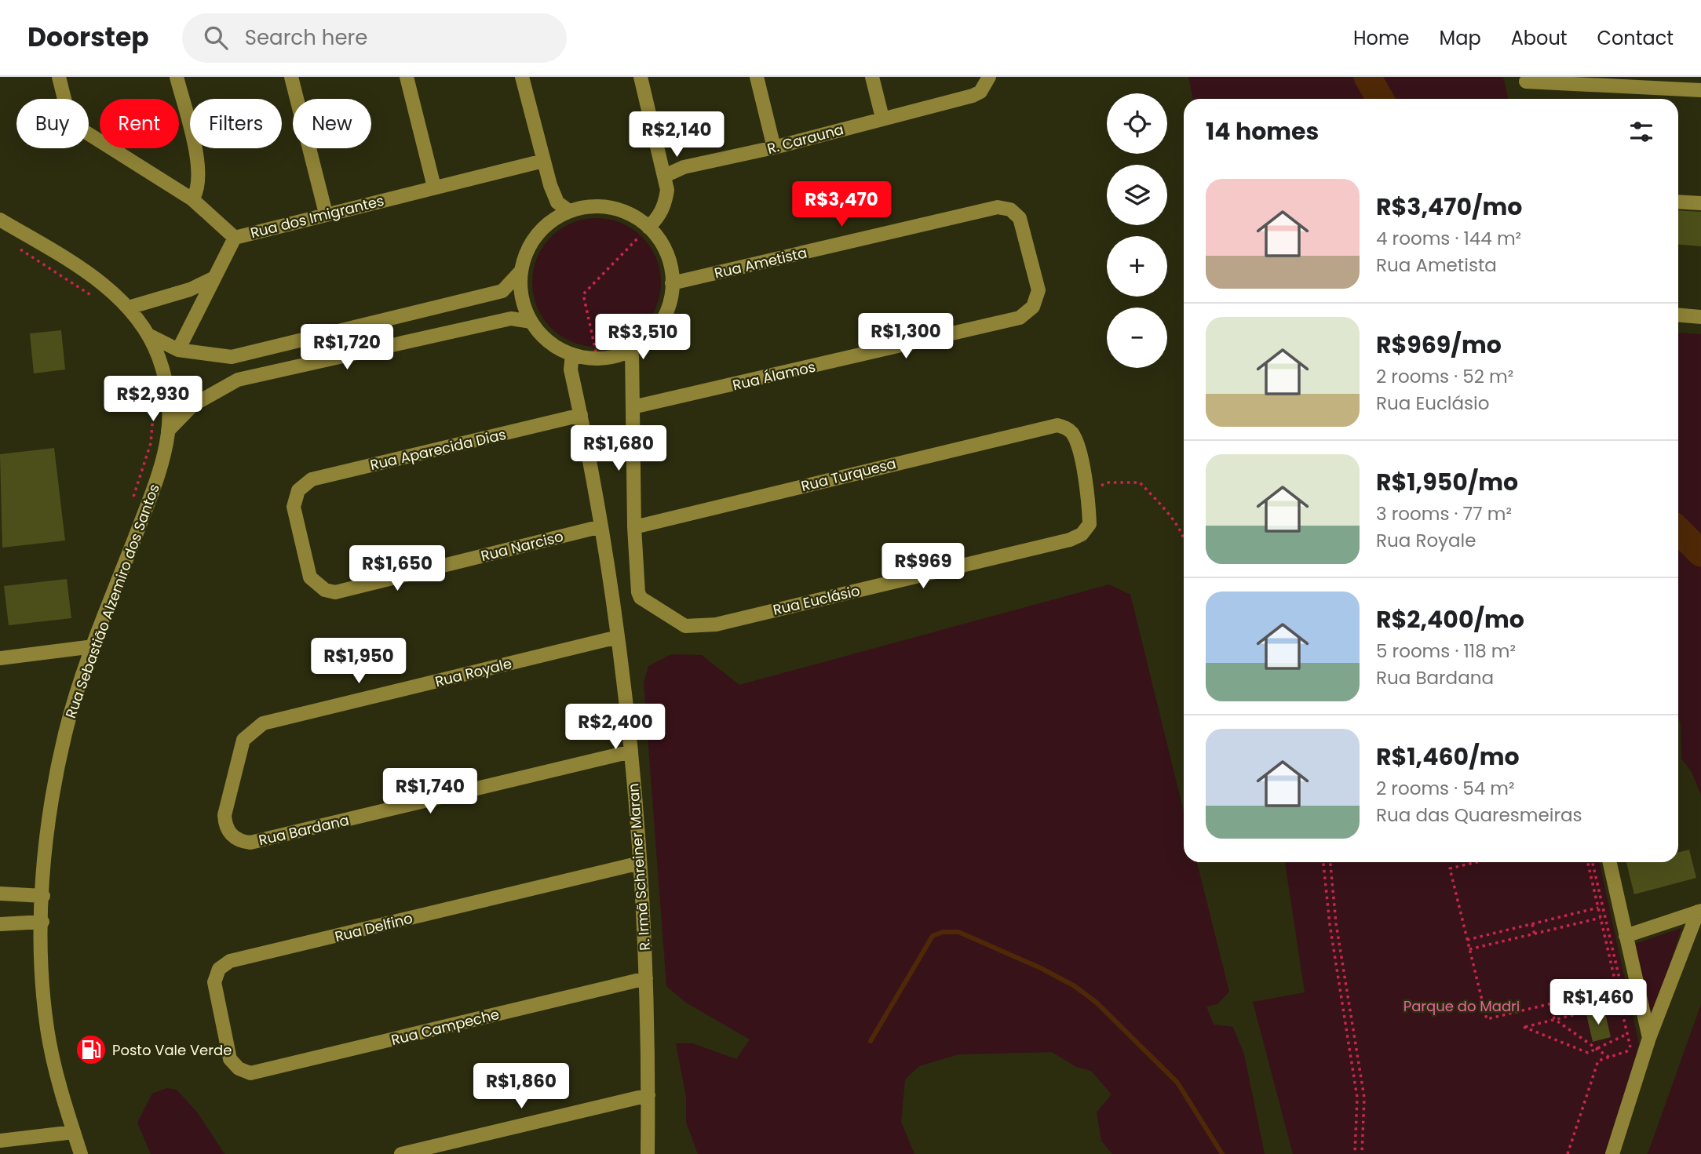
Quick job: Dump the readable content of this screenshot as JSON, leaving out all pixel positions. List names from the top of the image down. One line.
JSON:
{"streets":{"street":["R. Carauna","Rua dos Imigrantes","Rua Ametista","Rua Álamos","Rua Aparecida Dias","Rua Turquesa","Rua Narciso","Rua Euclásio","Rua Sebastião Alzemiro dos Santos","Rua Royale","Rua Bardana","R. Irmã Schreiner Maran","Rua Delfino","Rua Campeche"]},"crossings":[["Rua Ametista","Rua Álamos"],["Rua Aparecida Dias","Rua Narciso"],["Rua Aparecida Dias","R. Irmã Schreiner Maran"],["Rua Turquesa","Rua Euclásio"],["Rua Narciso","R. Irmã Schreiner Maran"],["Rua Royale","Rua Bardana"],["Rua Royale","R. Irmã Schreiner Maran"],["Rua Bardana","R. Irmã Schreiner Maran"],["R. Irmã Schreiner Maran","Rua Delfino"],["R. Irmã Schreiner Maran","Rua Campeche"],["Rua Delfino","Rua Campeche"]],"parks":["Parque do Madri"],"places":{"fuel station":["Posto Vale Verde"]},"page":{"header":"Doorstep","search":"Search here","nav":["Home","Map","About","Contact"],"map_buttons":["+","−"],"chip":["Buy","Rent","Filters","New"],"heading":"14 homes","price":["R$2,140","R$3,470","R$1,300","R$3,510","R$1,720","R$2,930","R$1,680","R$969","R$1,650","R$1,950","R$2,400","R$1,740","R$1,460","R$1,860"],"list":[{"name":"R$3,470/mo","note":"4 rooms · 144 m² · Rua Ametista"},{"name":"R$969/mo","note":"2 rooms · 52 m² · Rua Euclásio"},{"name":"R$1,950/mo","note":"3 rooms · 77 m² · Rua Royale"},{"name":"R$2,400/mo","note":"5 rooms · 118 m² · Rua Bardana"},{"name":"R$1,460/mo","note":"2 rooms · 54 m² · Rua das Quaresmeiras"}]}}
